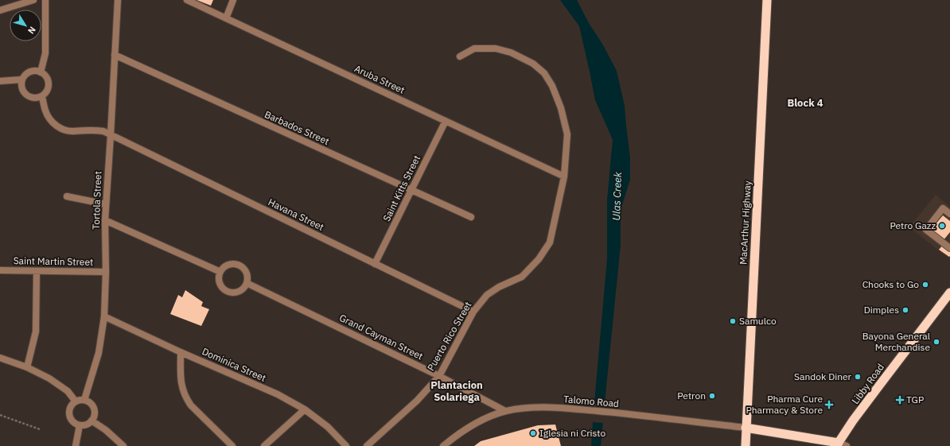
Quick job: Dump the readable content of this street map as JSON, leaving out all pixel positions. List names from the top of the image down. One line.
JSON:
{"streets":{"highway":["MacArthur Highway","Libby Road"],"street":["Aruba Street","Barbados Street","Saint Kitts Street","Tortola Street","Havana Street","Saint Martin Street","Puerto Rico Street","Grand Cayman Street","Dominica Street","Talomo Road"]},"crossings":[["Aruba Street","Saint Kitts Street"],["Aruba Street","Puerto Rico Street"],["Barbados Street","Saint Kitts Street"],["Barbados Street","Tortola Street"],["Saint Kitts Street","Havana Street"],["Tortola Street","Havana Street"],["Tortola Street","Saint Martin Street"],["Tortola Street","Dominica Street"],["Havana Street","Puerto Rico Street"],["MacArthur Highway","Libby Road"],["MacArthur Highway","Talomo Road"],["Puerto Rico Street","Grand Cayman Street"],["Grand Cayman Street","Talomo Road"],["Libby Road","Talomo Road"]],"districts":["Block 4","Plantacion Solariega"],"water":["Ulas Creek"],"places":{"other":["Petro Gazz","Chooks to Go","Dimples","Samulco","Bayona General Merchandise","Sandok Diner","Petron","Iglesia ni Cristo"],"health":["TGP","Pharma Cure Pharmacy & Store"]},"north":"bottom right"}
